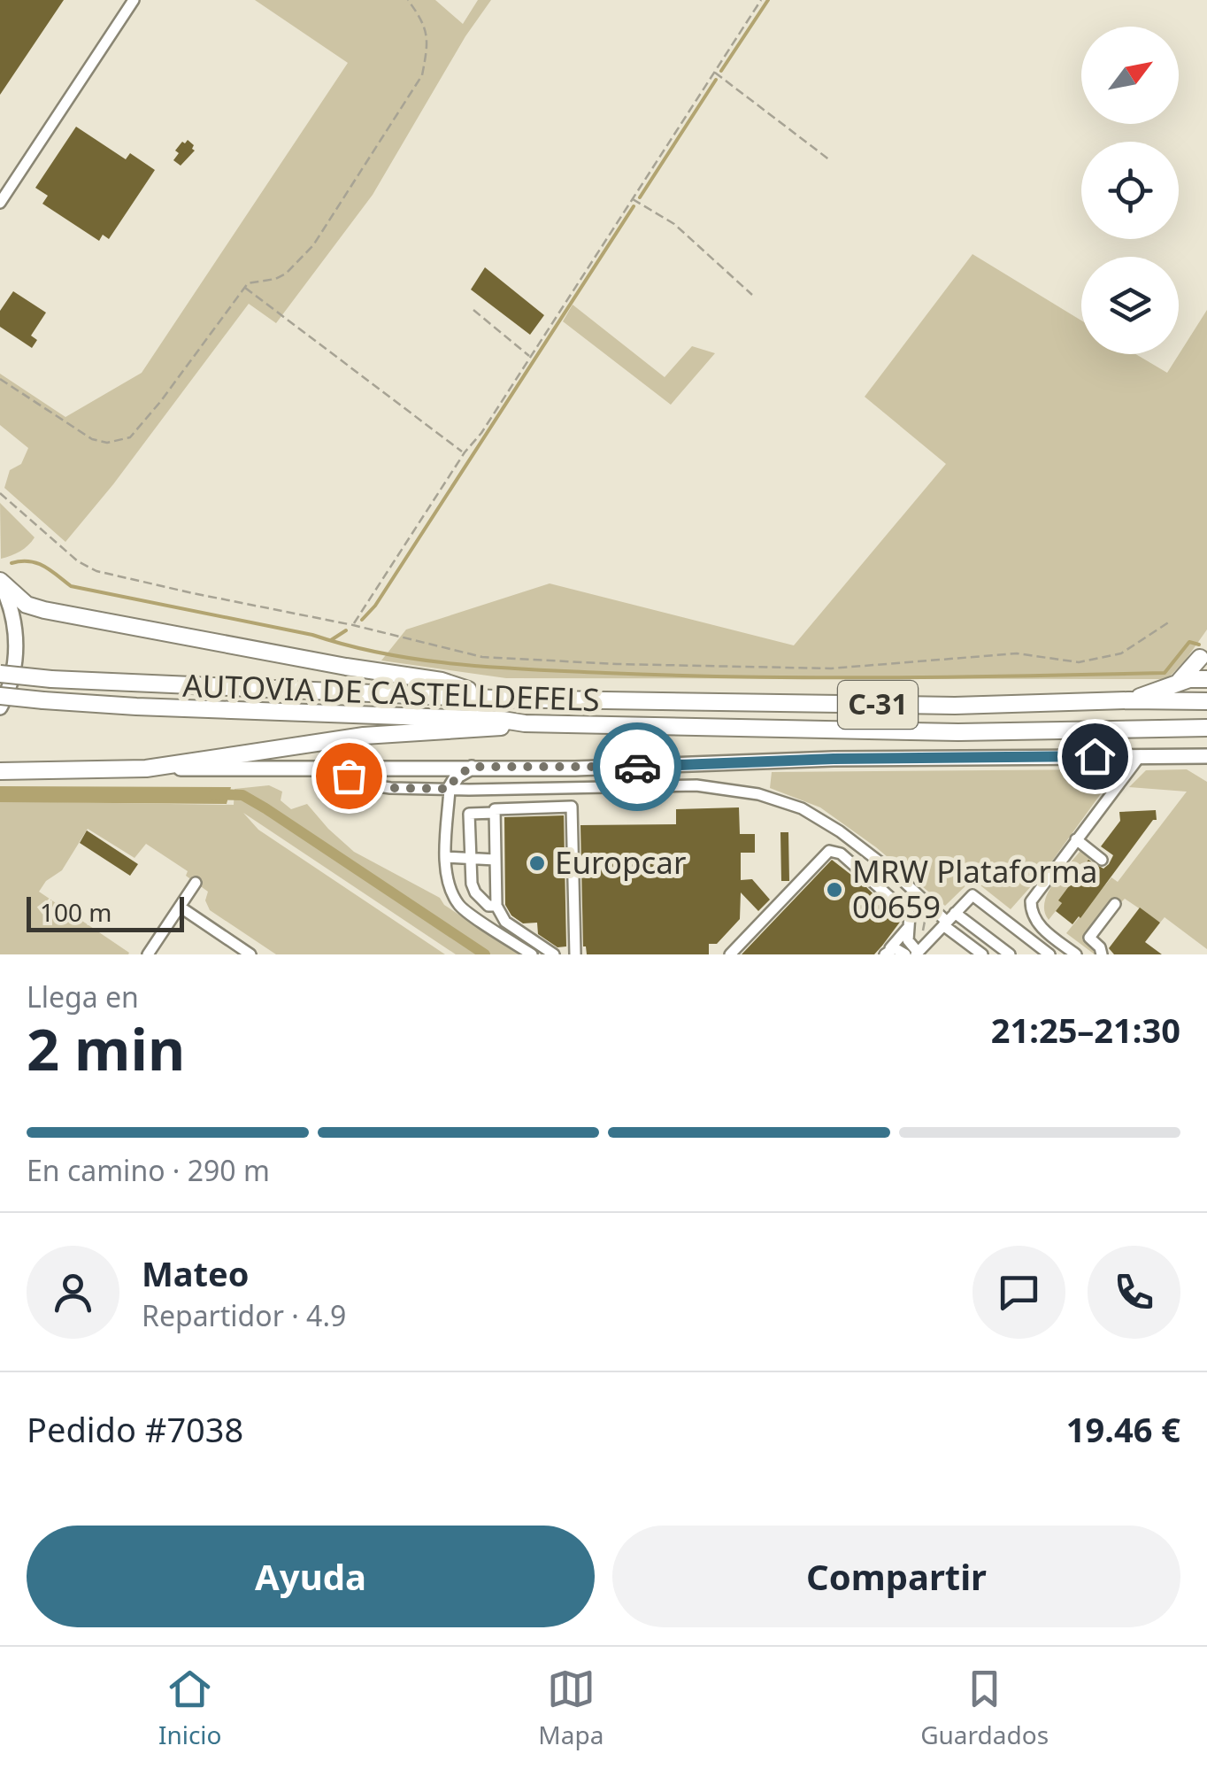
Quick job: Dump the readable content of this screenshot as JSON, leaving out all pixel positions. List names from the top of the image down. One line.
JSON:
{"streets":{"highway":["AUTOVIA DE CASTELLDEFELS","C-31"]},"places":["Europcar","MRW Plataforma 00659"],"scale_bar":"100 m","north":"top right","page":{"scale":"100 m","heading":["2 min","Llega en","21:25–21:30"],"panel":["Mateo","Repartidor · 4.9","Pedido #7038","19.46 €"],"bar":"En camino · 290 m","buttons":["Ayuda","Compartir"],"tabs":["Inicio","Mapa","Guardados"]}}
